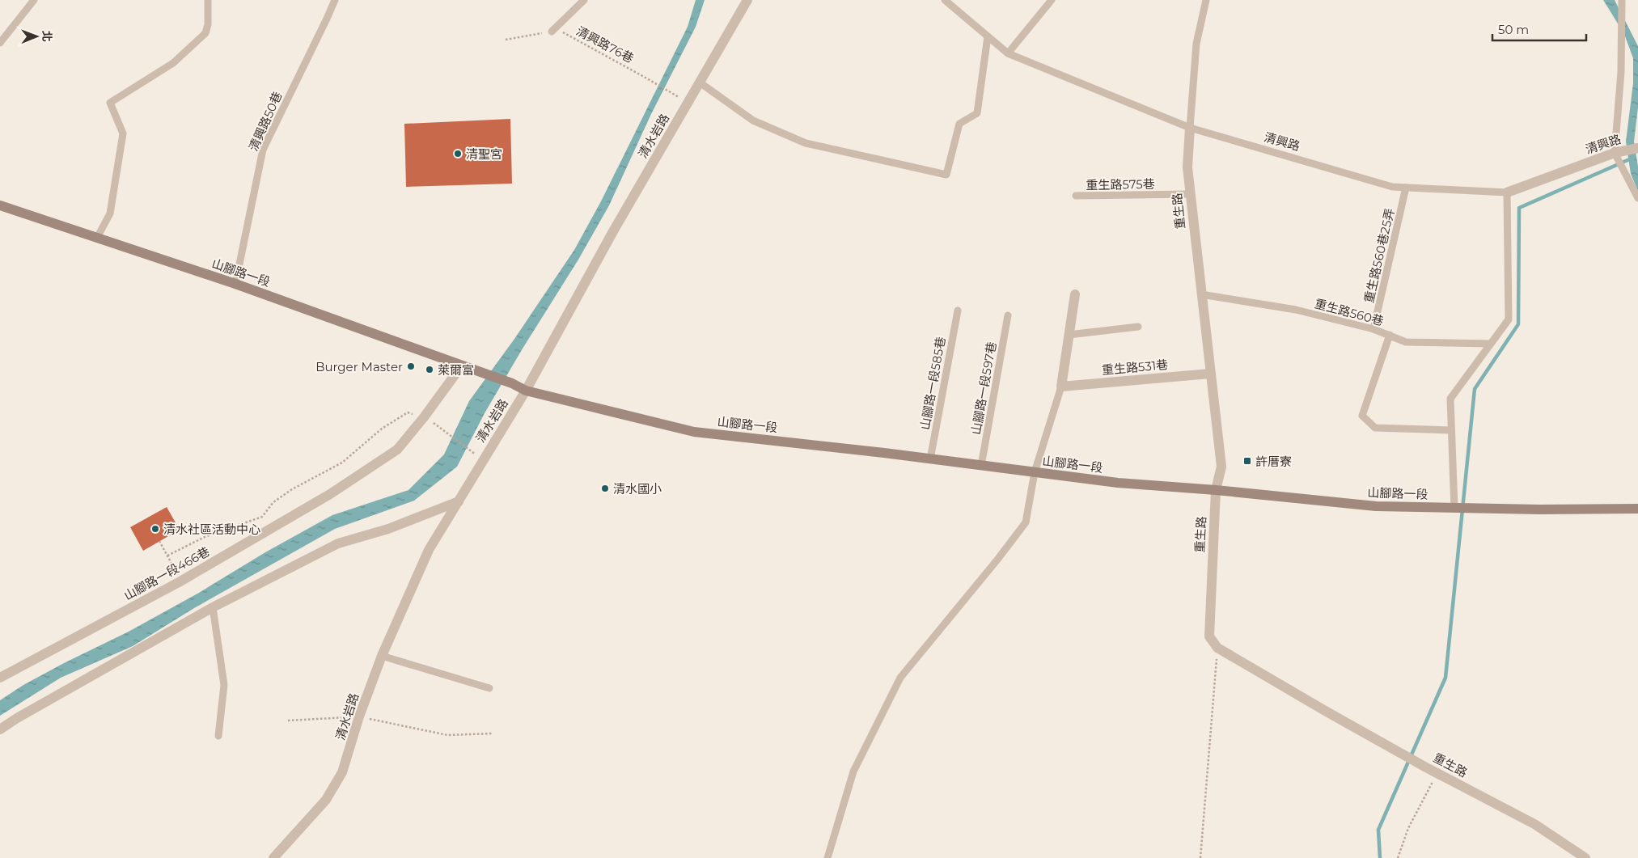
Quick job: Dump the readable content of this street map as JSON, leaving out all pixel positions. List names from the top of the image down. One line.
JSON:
{"streets":{"main road":["山腳路一段"],"street":["清水岩路","清興路","重生路","重生路531巷","山腳路一段466巷"],"lane":["清興路50巷","重生路575巷","重生路560巷25弄","重生路560巷","山腳路一段585巷","山腳路一段597巷"],"path":["清興路76巷"]},"crossings":[["清興路76巷","清水岩路"],["清興路50巷","山腳路一段"],["清水岩路","山腳路一段"],["清興路","重生路"],["清興路","重生路560巷25弄"],["重生路575巷","重生路"],["重生路","山腳路一段"],["重生路","重生路560巷"],["重生路","重生路531巷"],["重生路560巷25弄","重生路560巷"],["山腳路一段","山腳路一段585巷"],["山腳路一段","山腳路一段597巷"],["山腳路一段","山腳路一段466巷"]],"places":{"other":["清聖宮","Burger Master","萊爾富","清水國小","清水社區活動中心"],"transit":["許厝寮"]},"scale_bar":"50 m","north":"right"}
